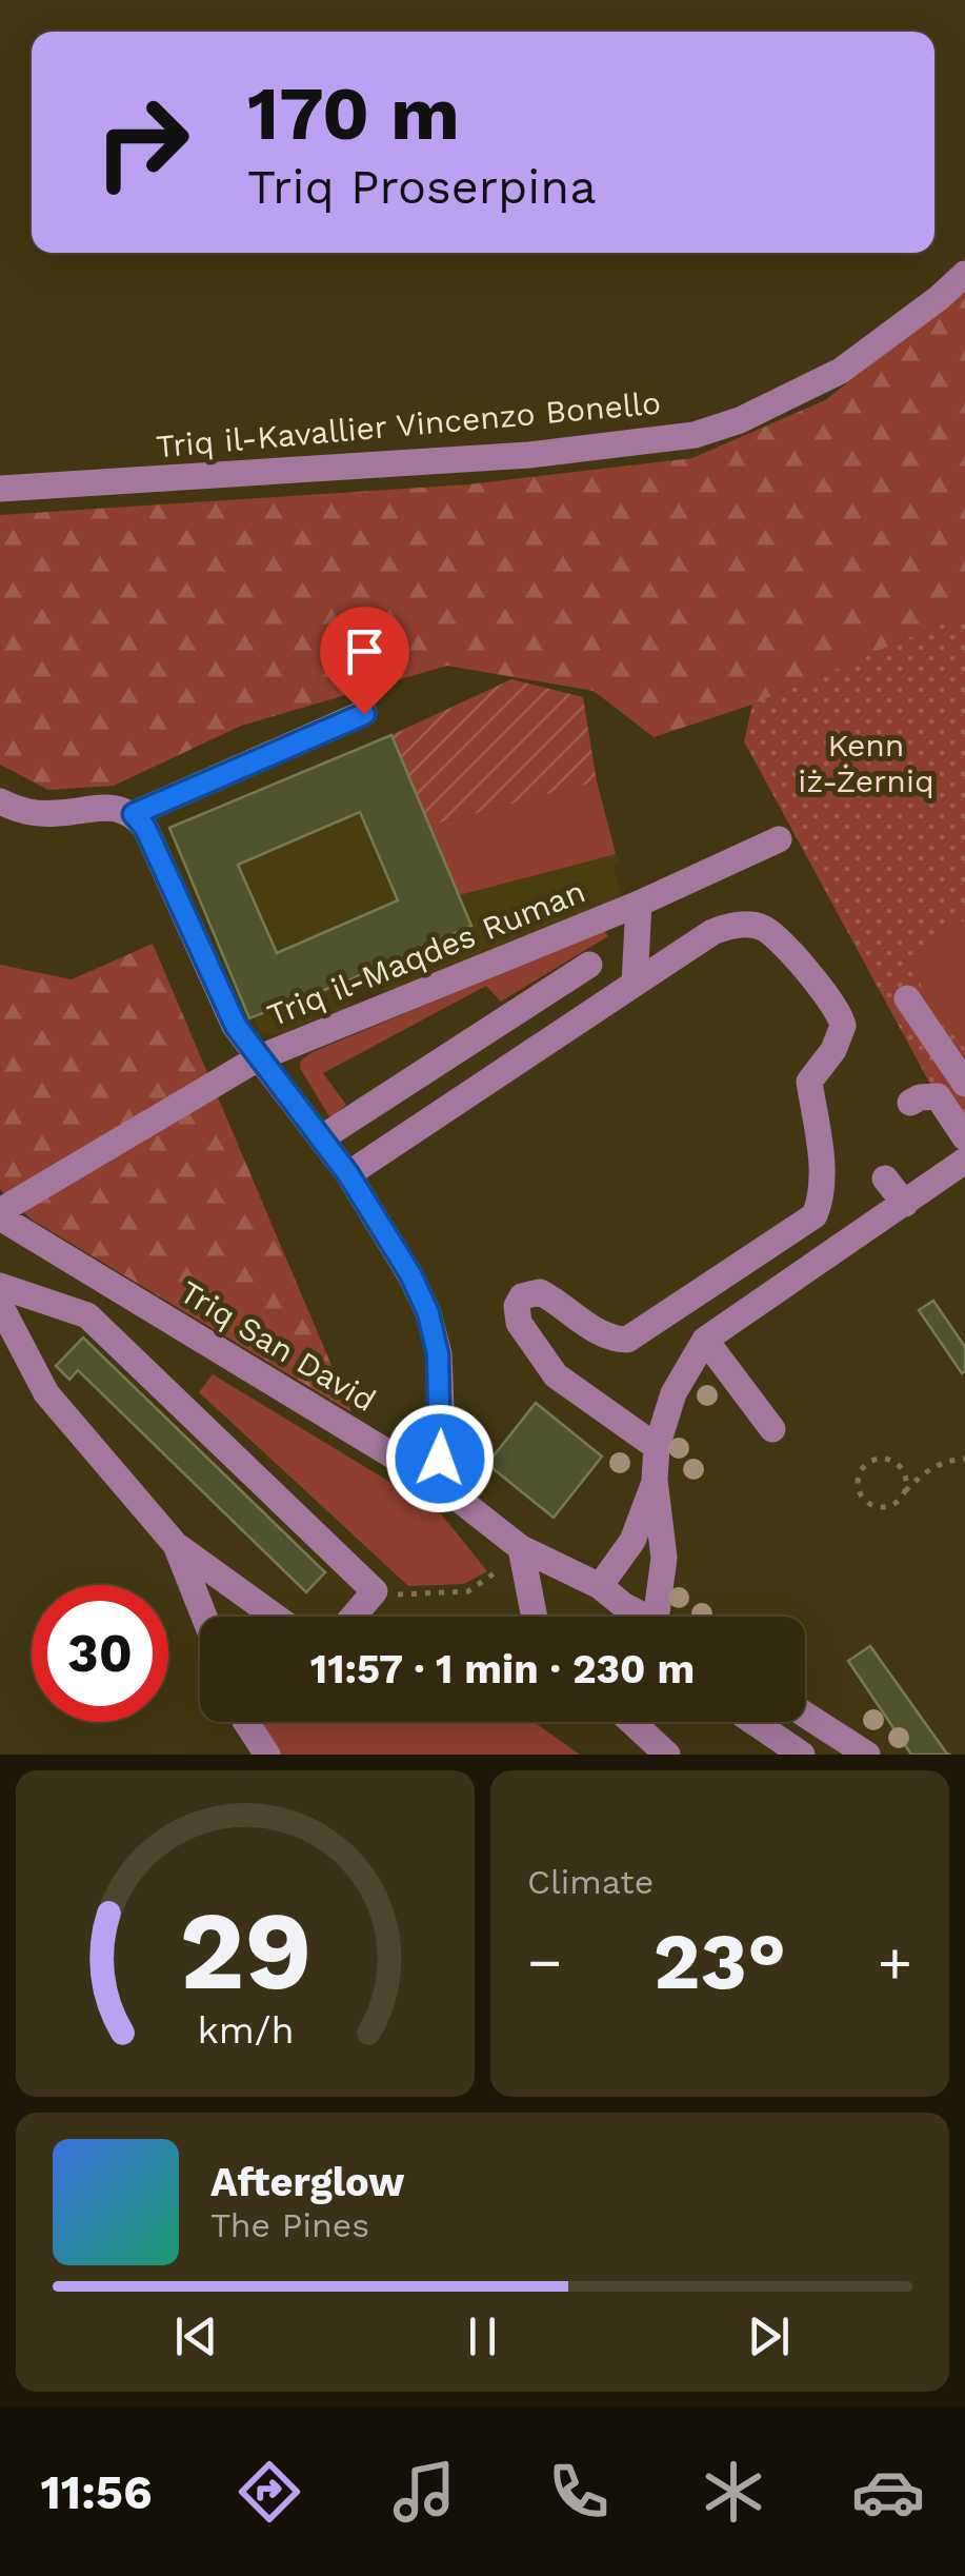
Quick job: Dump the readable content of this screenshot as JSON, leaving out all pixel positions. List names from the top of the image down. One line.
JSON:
{"streets":{"street":["Triq il-Kavallier Vincenzo Bonello","Triq il-Maqdes Ruman","Triq San David"]},"crossings":[["Triq il-Maqdes Ruman","Triq San David"]],"parks":["Kenn iż-Żerniq"],"page":{"turn":["170 m","Triq Proserpina"],"limit":"30","trip":"11:57 · 1 min · 230 m","tile":"Climate","heat":["−","23°","+"],"song":["Afterglow","The Pines"],"tabs":"11:56","gauge":["29","km/h"]}}
